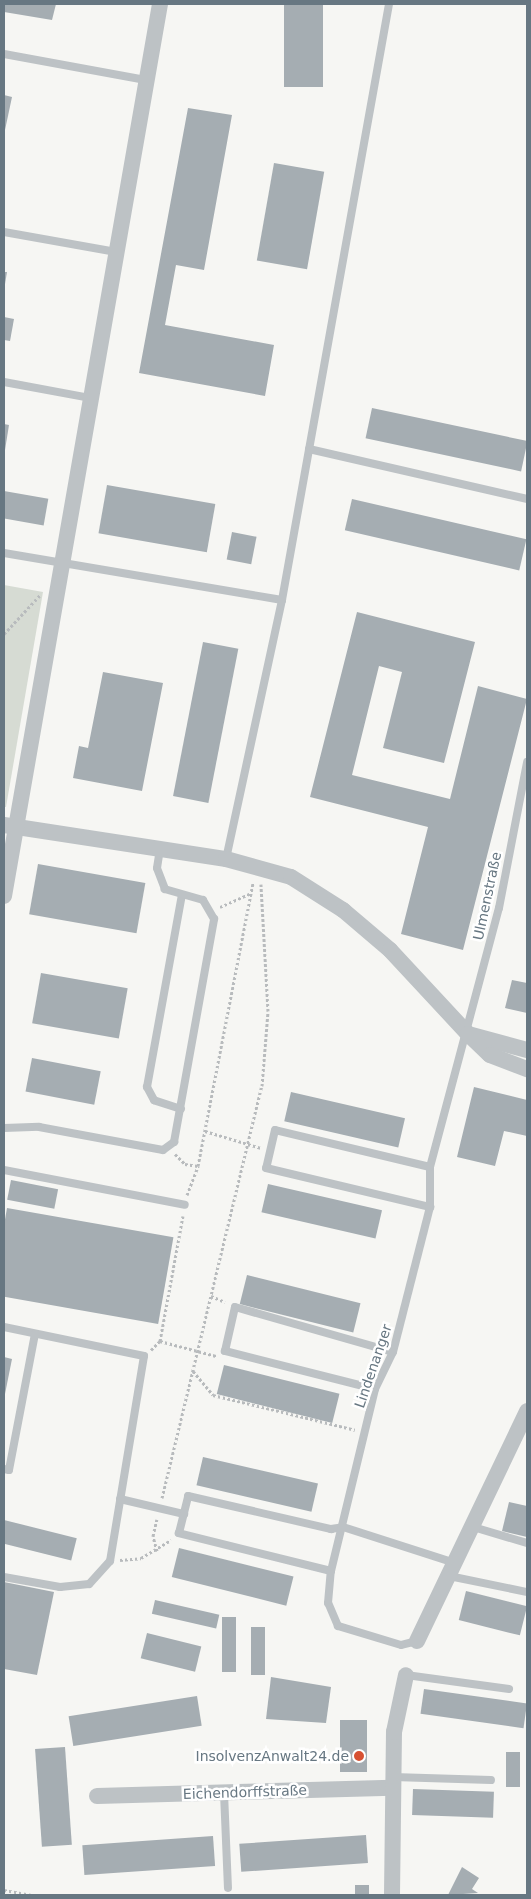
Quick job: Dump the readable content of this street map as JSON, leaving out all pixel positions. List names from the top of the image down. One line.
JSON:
{"streets":{"street":["Eichendorffstraße"],"lane":["Ulmenstraße","Lindenanger"]},"crossings":[["Ulmenstraße","Lindenanger"]],"places":["InsolvenzAnwalt24.de"]}
